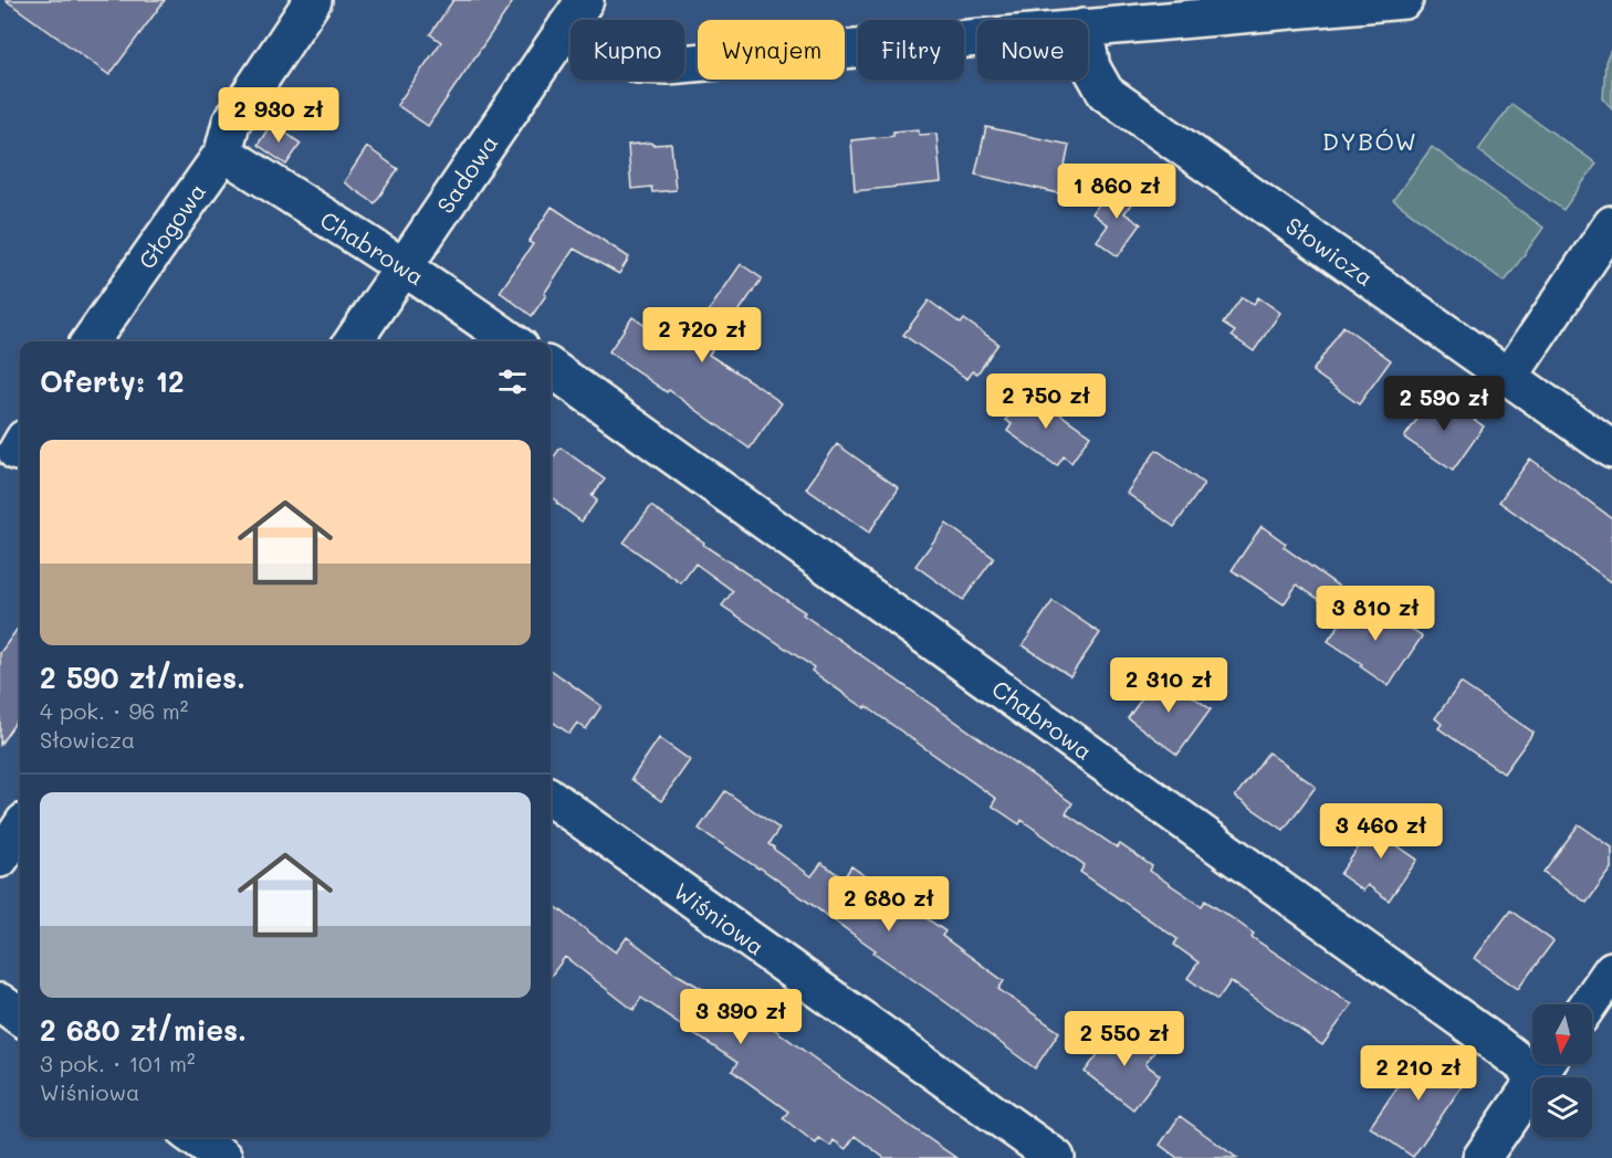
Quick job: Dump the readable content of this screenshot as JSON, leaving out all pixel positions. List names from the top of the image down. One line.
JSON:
{"streets":{"street":["Sadowa","Głogowa","Chabrowa","Słowicza","Wiśniowa"]},"crossings":[["Sadowa","Chabrowa"],["Głogowa","Chabrowa"]],"districts":["DYBÓW"],"north":"bottom","page":{"chip":["Kupno","Wynajem","Filtry","Nowe"],"price":["2 930 zł","1 860 zł","2 720 zł","2 750 zł","2 590 zł","3 810 zł","2 310 zł","3 460 zł","2 680 zł","3 390 zł","2 550 zł","2 210 zł"],"heading":"Oferty: 12","list":[{"name":"2 590 zł/mies.","note":"4 pok. · 96 m² · Słowicza"},{"name":"2 680 zł/mies.","note":"3 pok. · 101 m² · Wiśniowa"}]}}
